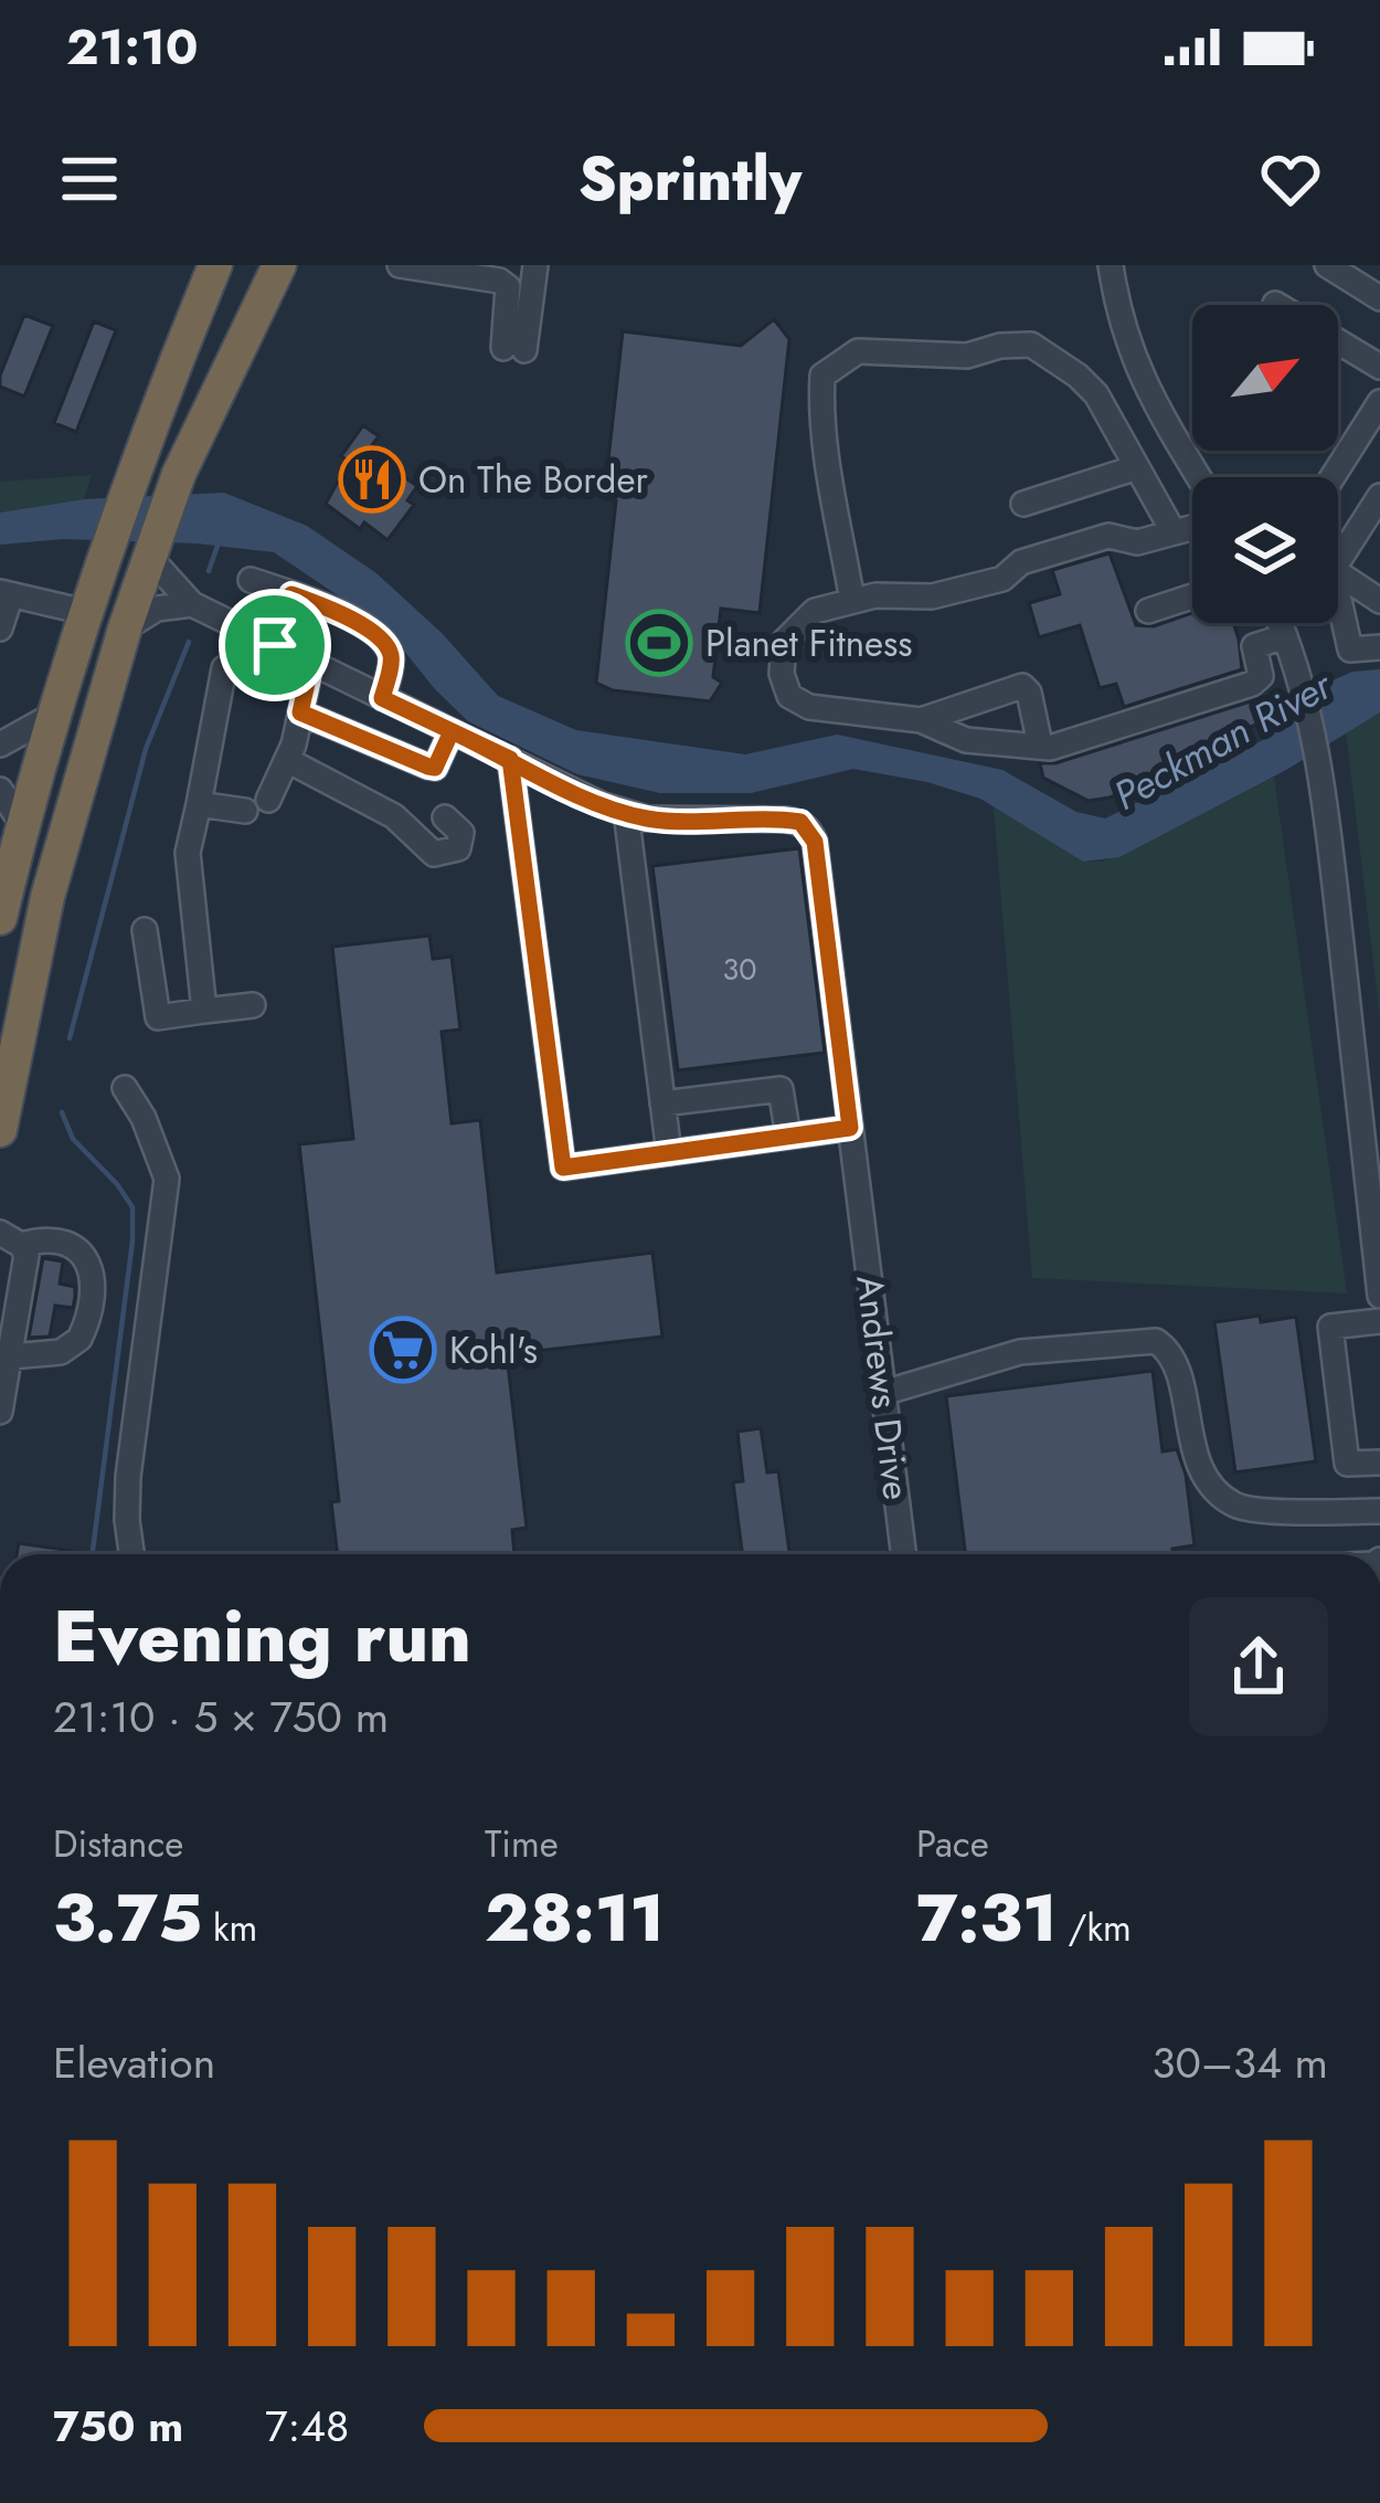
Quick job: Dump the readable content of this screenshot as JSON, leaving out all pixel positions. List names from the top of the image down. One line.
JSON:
{"streets":{"street":["Andrews Drive"]},"water":["Peckman River"],"places":{"restaurant":["On The Border"],"sports":["Planet Fitness"],"supermarket":["Kohl's"]},"house_numbers":["30"],"north":"top right","page":{"status":"21:10","header":"Sprintly","heading":["Evening run","21:10 · 5 × 750 m"],"stats":[["Distance","3.75 km"],["Time","28:11"],["Pace","7:31 /km"]],"chart":["Elevation","30–34 m"],"list":[{"name":"750 m","note":"7:48"}]}}
